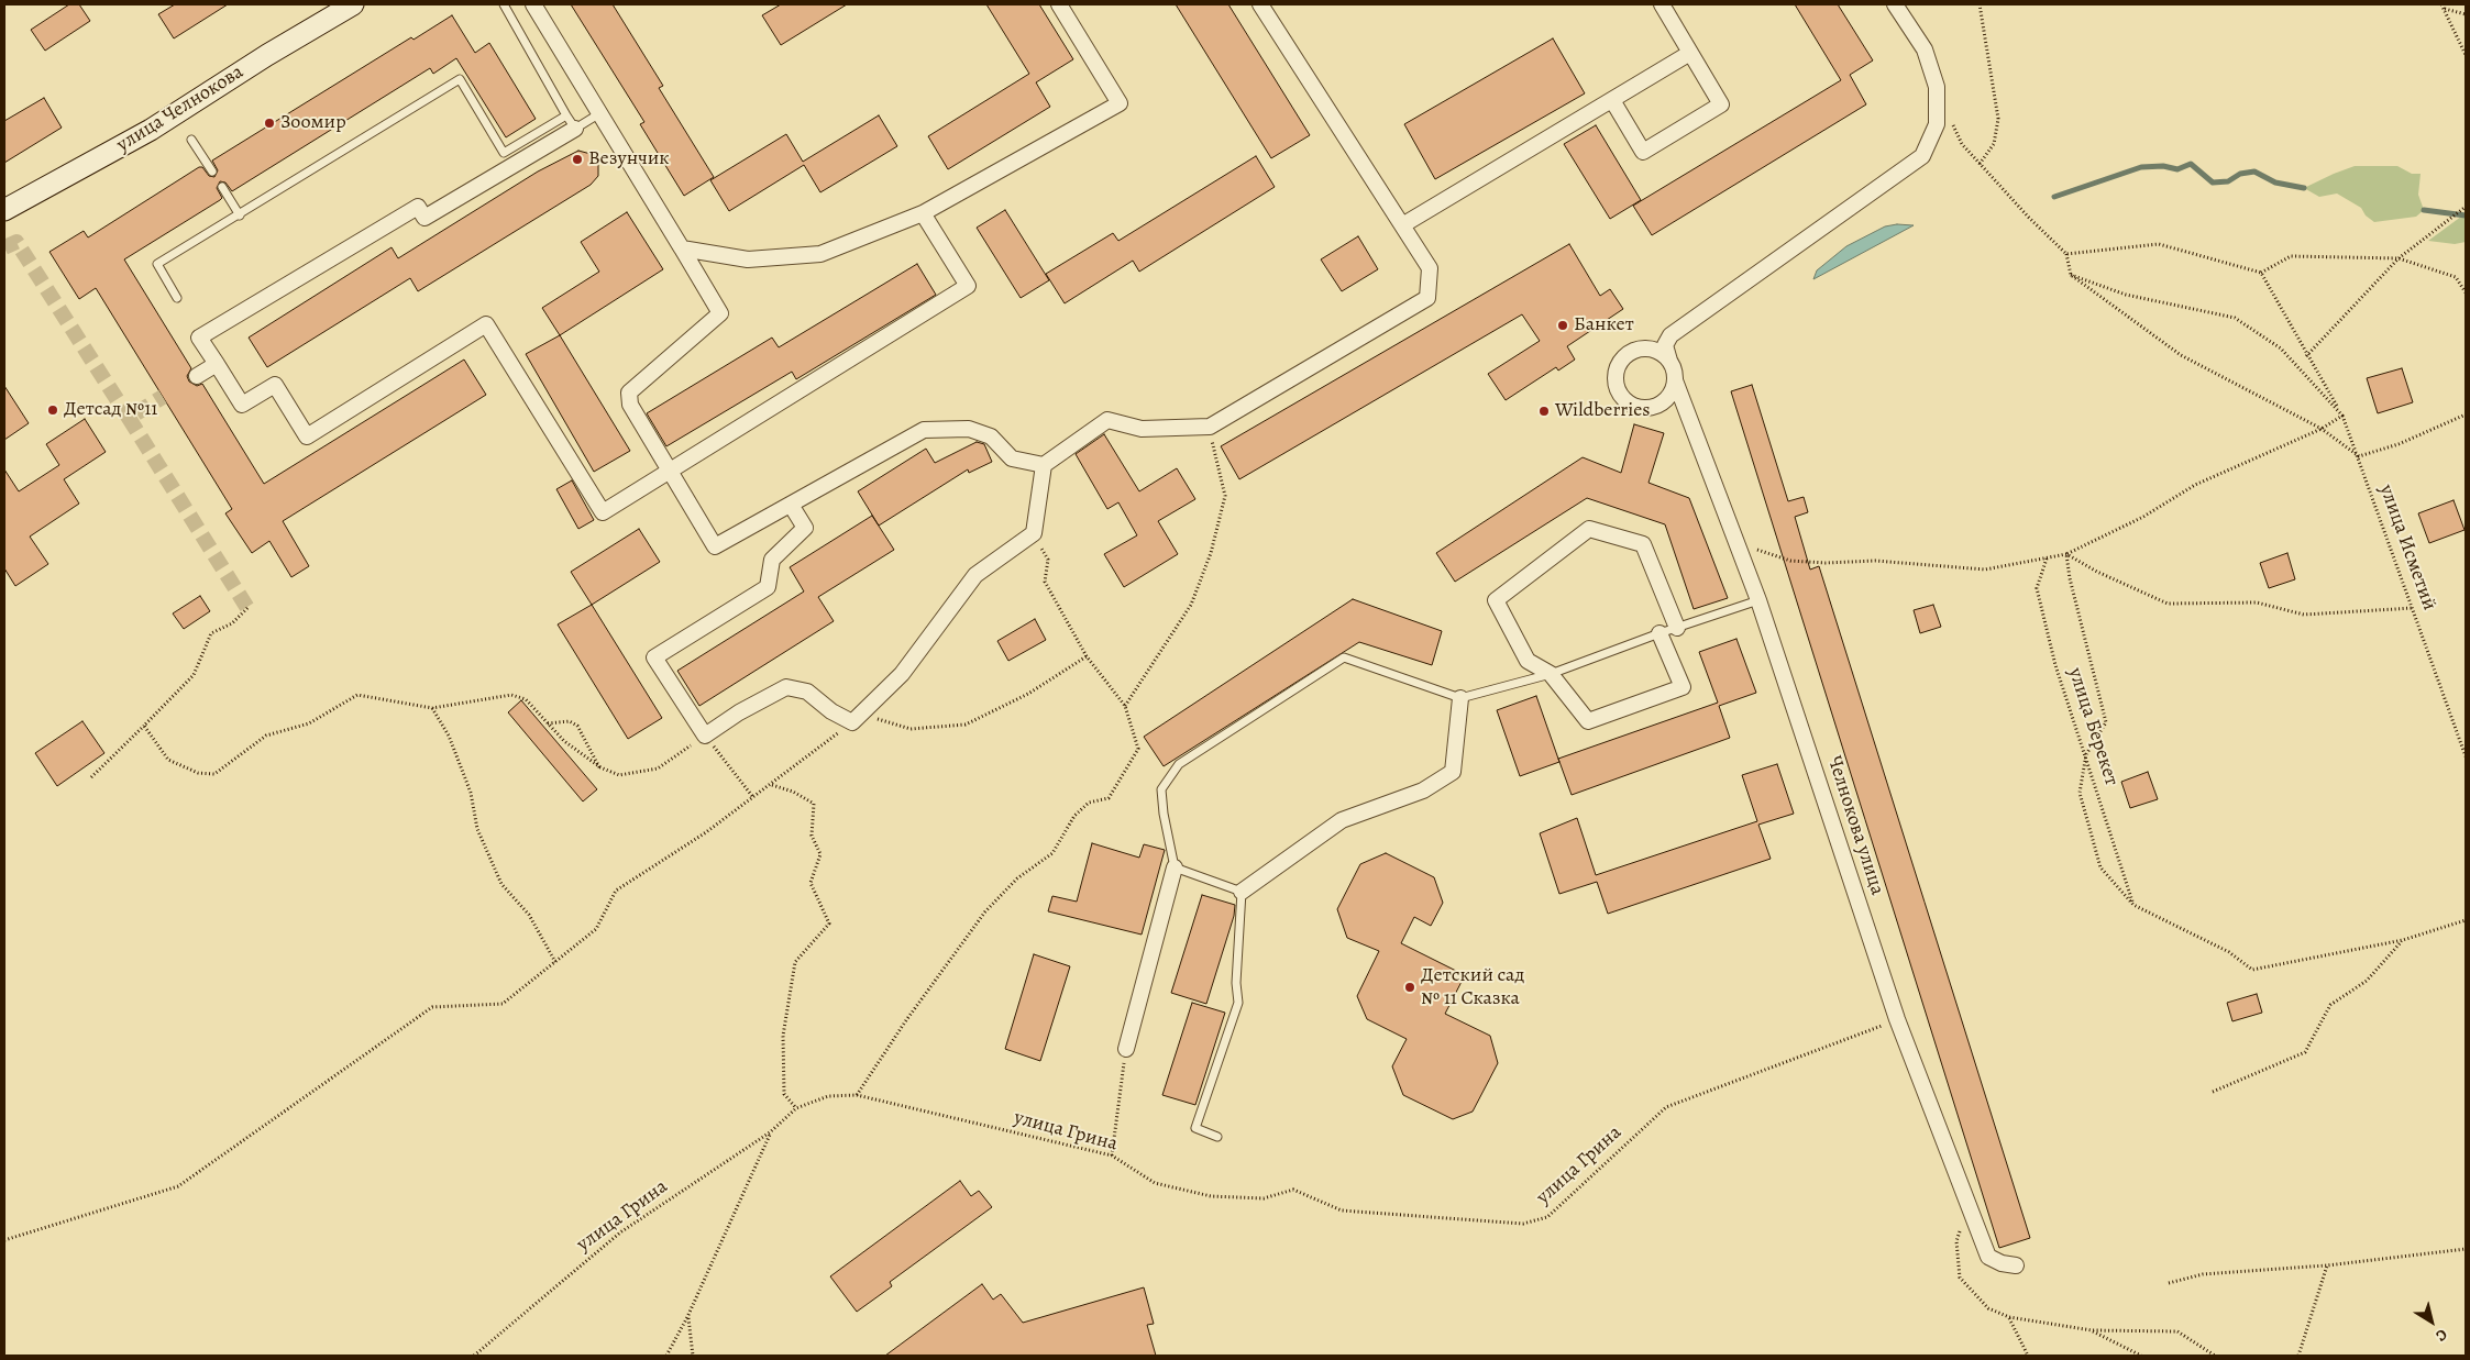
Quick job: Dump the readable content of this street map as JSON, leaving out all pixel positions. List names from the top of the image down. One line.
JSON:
{"streets":{"main road":["улица Челнокова"],"street":["Челнокова улица"],"path":["улица Исметий","улица Берекет","улица Грина"]},"crossings":[["Челнокова улица","улица Грина"]],"places":["Зоомир","Везунчик","Банкет","Детсад №11","Wildberries","Детский сад № 11 Сказка"],"north":"bottom right"}
